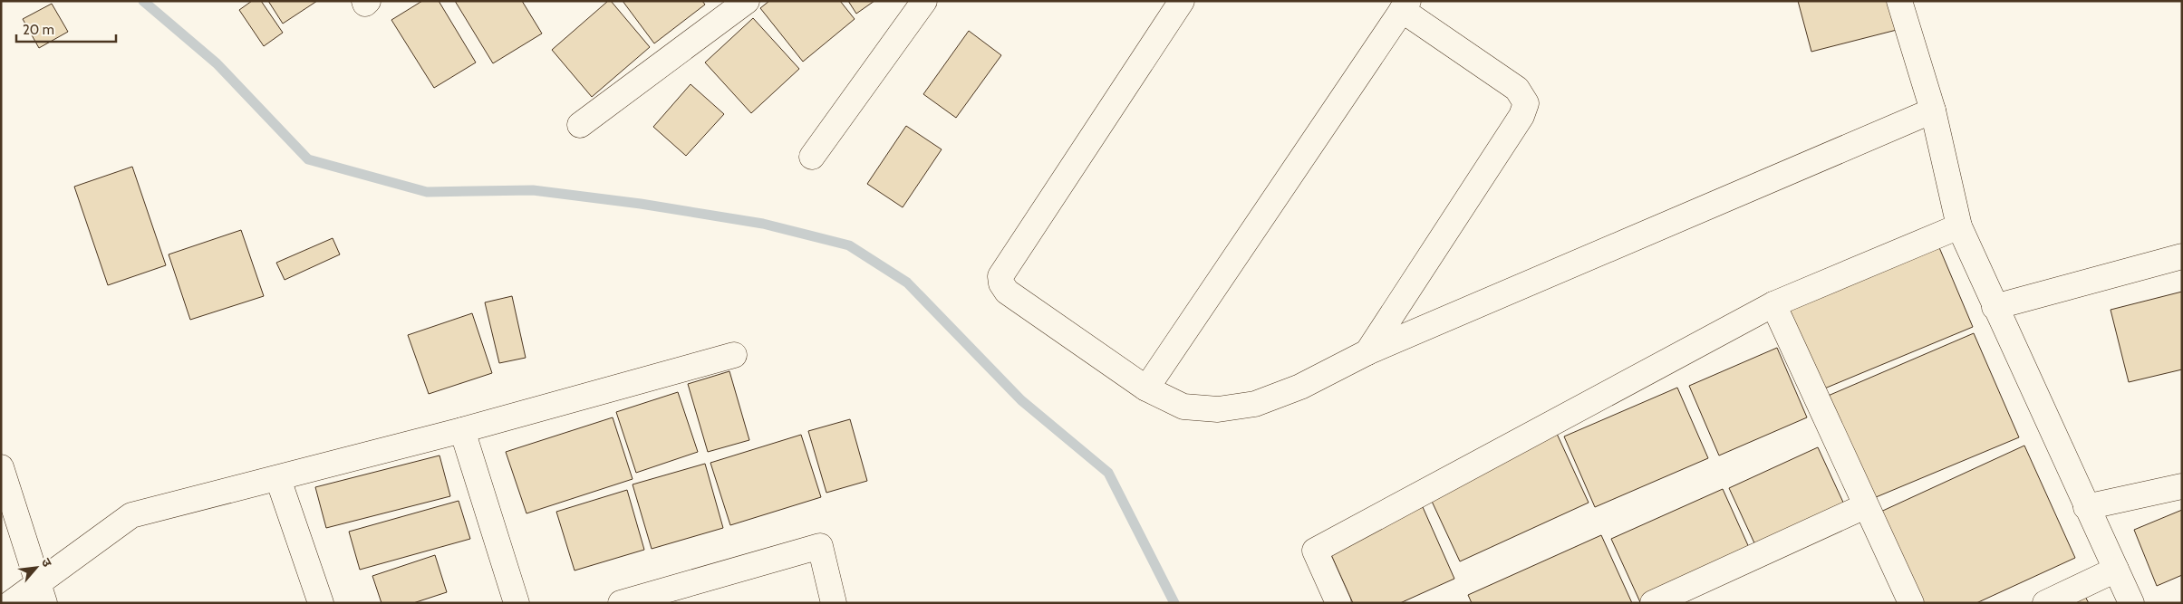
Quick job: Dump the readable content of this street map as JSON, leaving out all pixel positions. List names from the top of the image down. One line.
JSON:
{"scale_bar":"20 m","north":"top right"}
